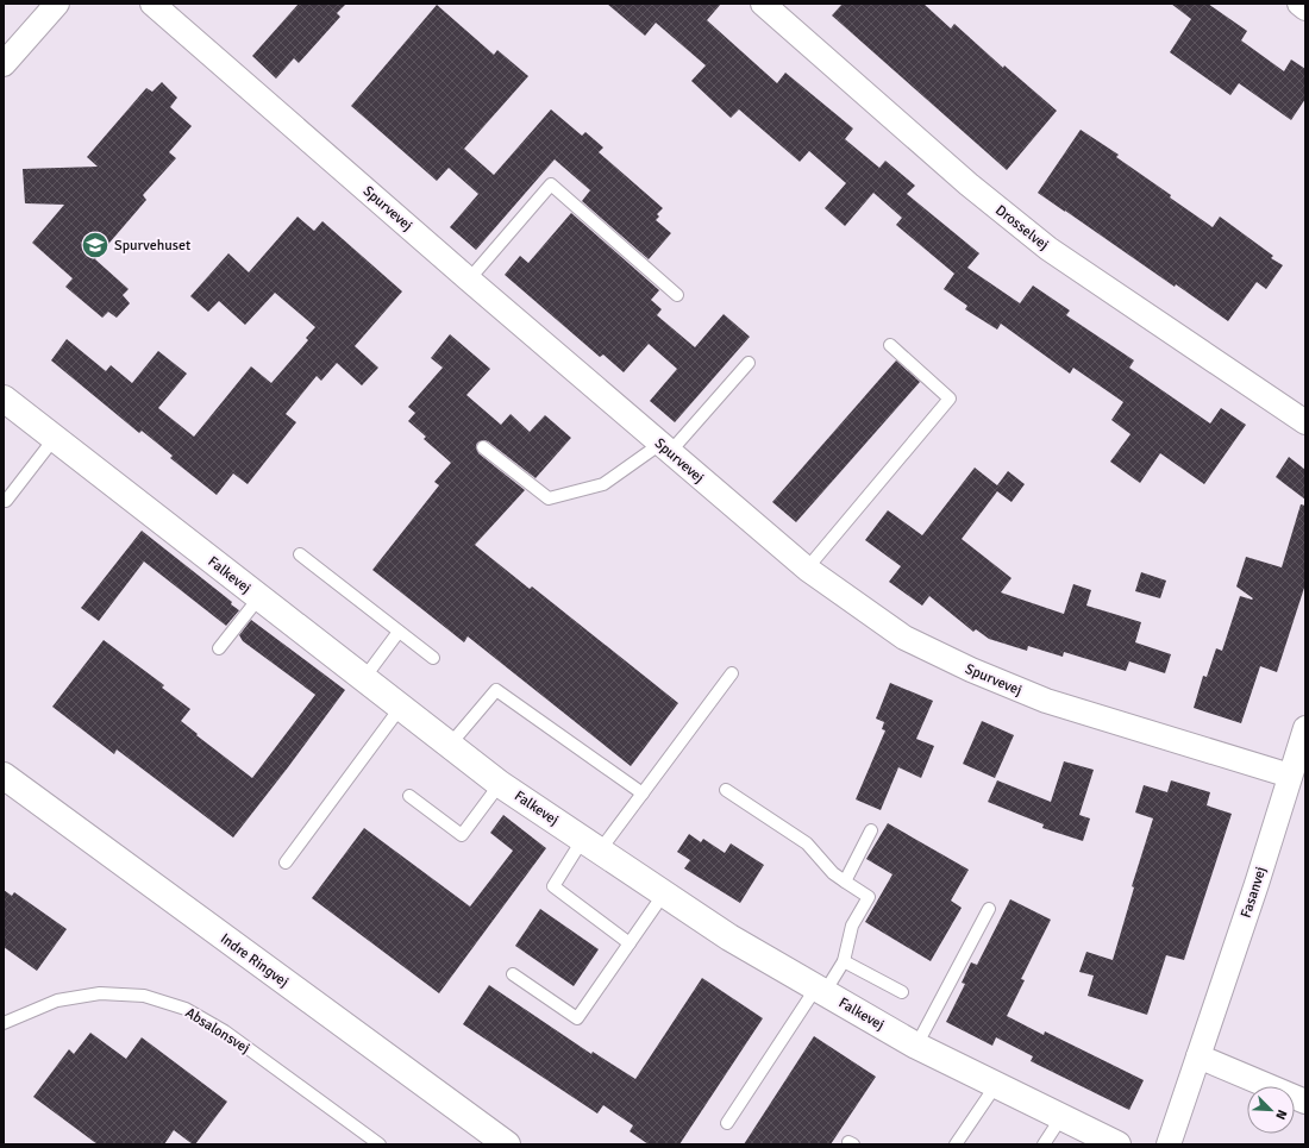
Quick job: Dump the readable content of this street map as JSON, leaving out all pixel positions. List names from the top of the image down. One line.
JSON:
{"streets":{"street":["Spurvevej","Drosselvej","Falkevej","Fasanvej","Indre Ringvej"],"lane":["Absalonsvej"]},"crossings":[["Spurvevej","Fasanvej"]],"places":{"school or university":["Spurvehuset"]},"north":"bottom right"}
